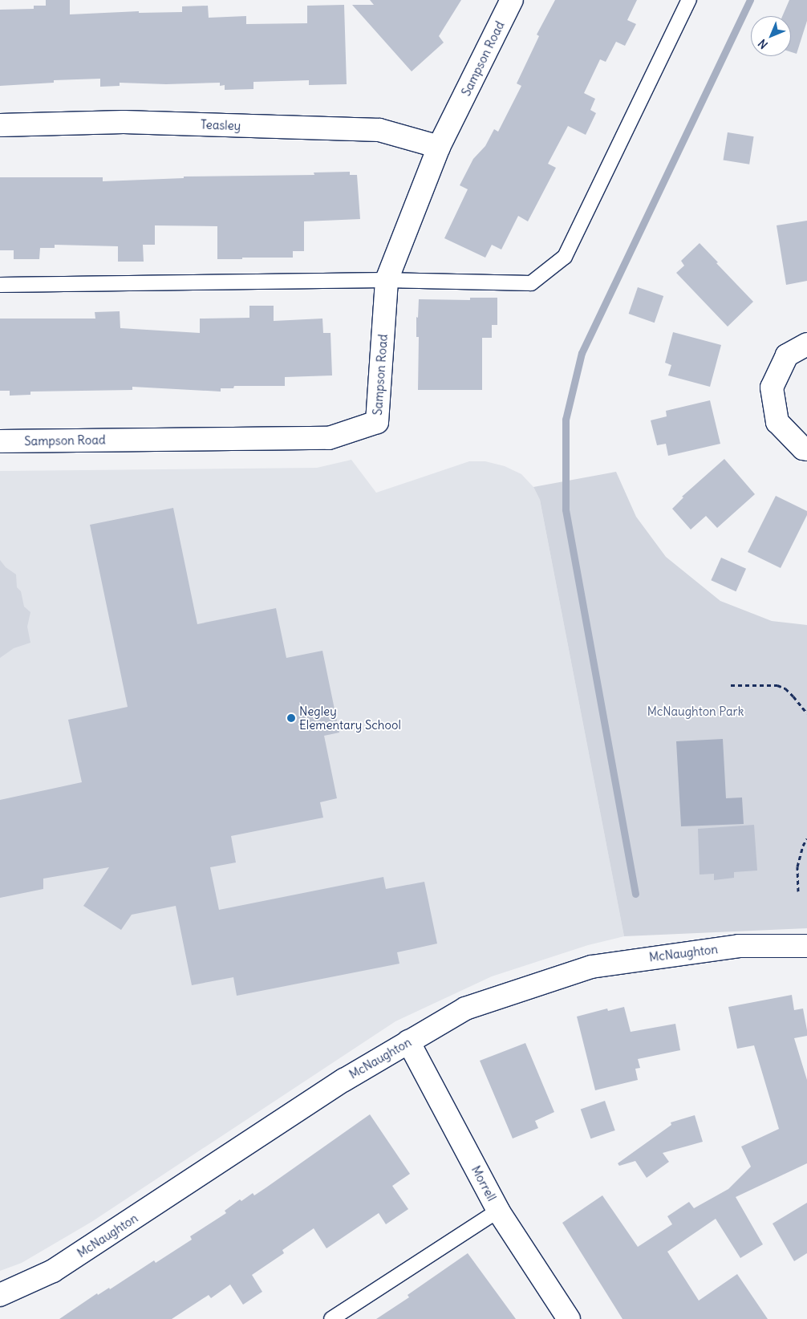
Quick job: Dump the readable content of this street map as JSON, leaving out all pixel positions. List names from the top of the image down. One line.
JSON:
{"streets":{"street":["Sampson Road","Teasley","McNaughton","Morrell"]},"crossings":[["Sampson Road","Teasley"],["McNaughton","Morrell"]],"parks":["McNaughton Park"],"places":["Negley Elementary School"],"north":"bottom left"}
